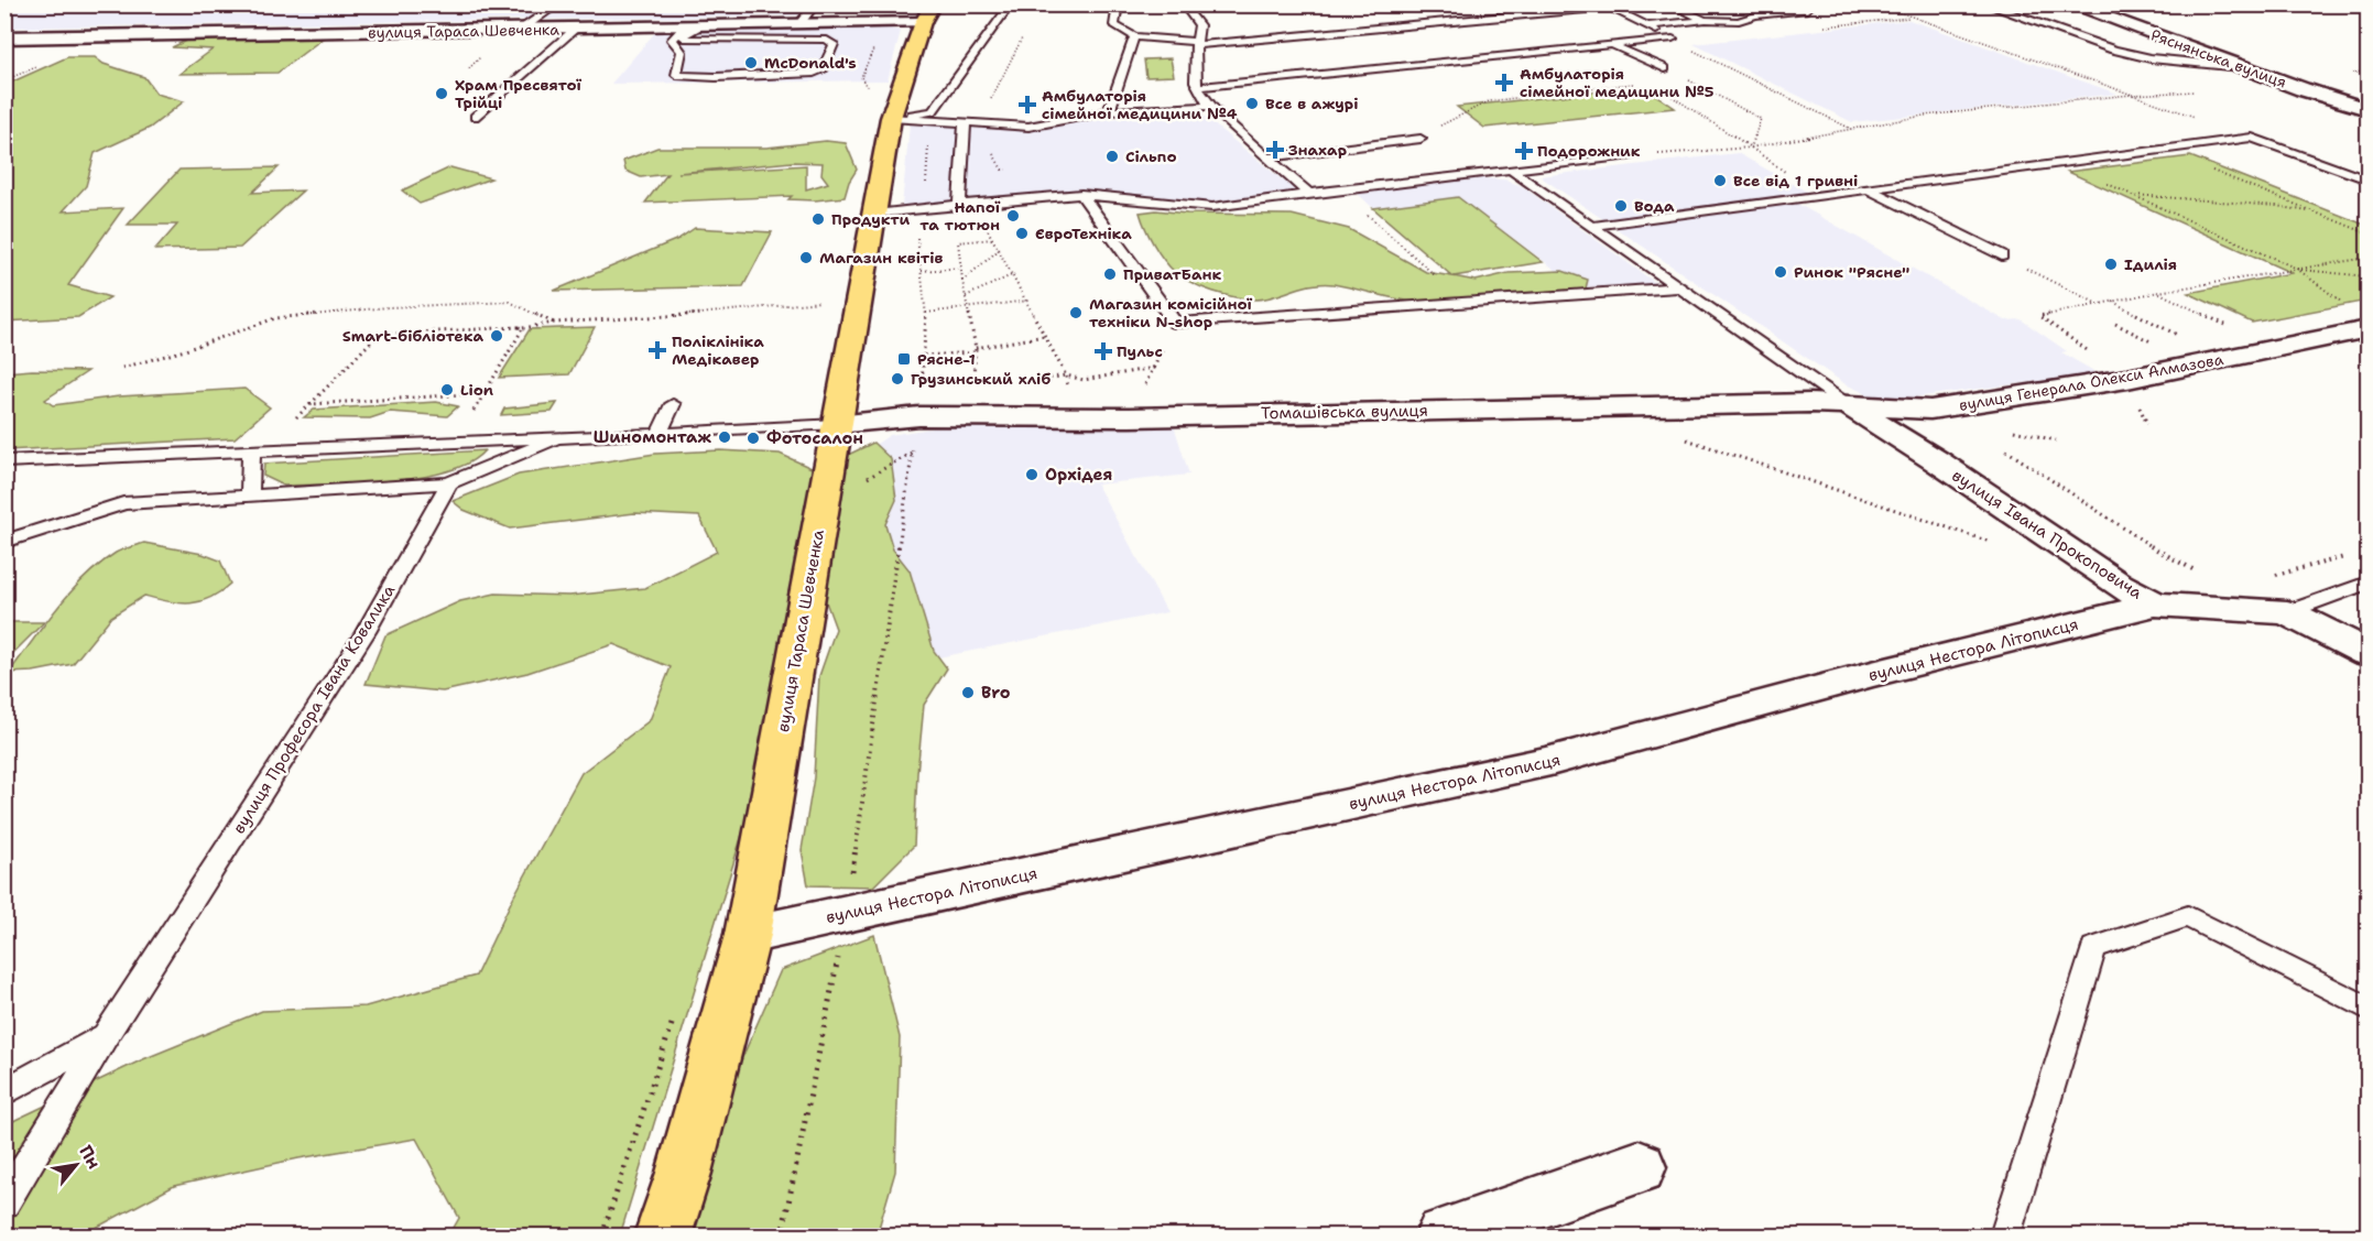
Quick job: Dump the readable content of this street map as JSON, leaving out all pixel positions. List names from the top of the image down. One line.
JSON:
{"streets":{"main road":["вулиця Тараса Шевченка"],"street":["Ряснянська вулиця","вулиця Генерала Олекси Алмазова","Томашівська вулиця","вулиця Івана Прокоповича","вулиця Нестора Літописця"],"lane":["вулиця Професора Івана Ковалика"]},"crossings":[["вулиця Тараса Шевченка","Томашівська вулиця"],["вулиця Тараса Шевченка","вулиця Нестора Літописця"],["вулиця Генерала Олекси Алмазова","Томашівська вулиця"],["вулиця Генерала Олекси Алмазова","вулиця Івана Прокоповича"],["Томашівська вулиця","вулиця Івана Прокоповича"],["вулиця Івана Прокоповича","вулиця Нестора Літописця"]],"places":{"other":["McDonald's","Храм Пресвятої Трійці","Все в ажурі","Сільпо","Все від 1 гривні","Вода","Напої та тютюн","Продукти","ЄвроТехніка","Магазин квітів","Ідилія","Ринок \"Рясне\"","ПриватБанк","Магазин комісійної техніки N-shop","Smart-бібліотека","Грузинський хліб","Lion","Шиномонтаж","Фотосалон","Орхідея","Bro"],"health":["Амбулаторія сімейної медицини №5","Амбулаторія сімейної медицини №4","Знахар","Подорожник","Поліклініка Медікавер","Пульс"],"transit":["Рясне-1"]},"north":"top right"}
